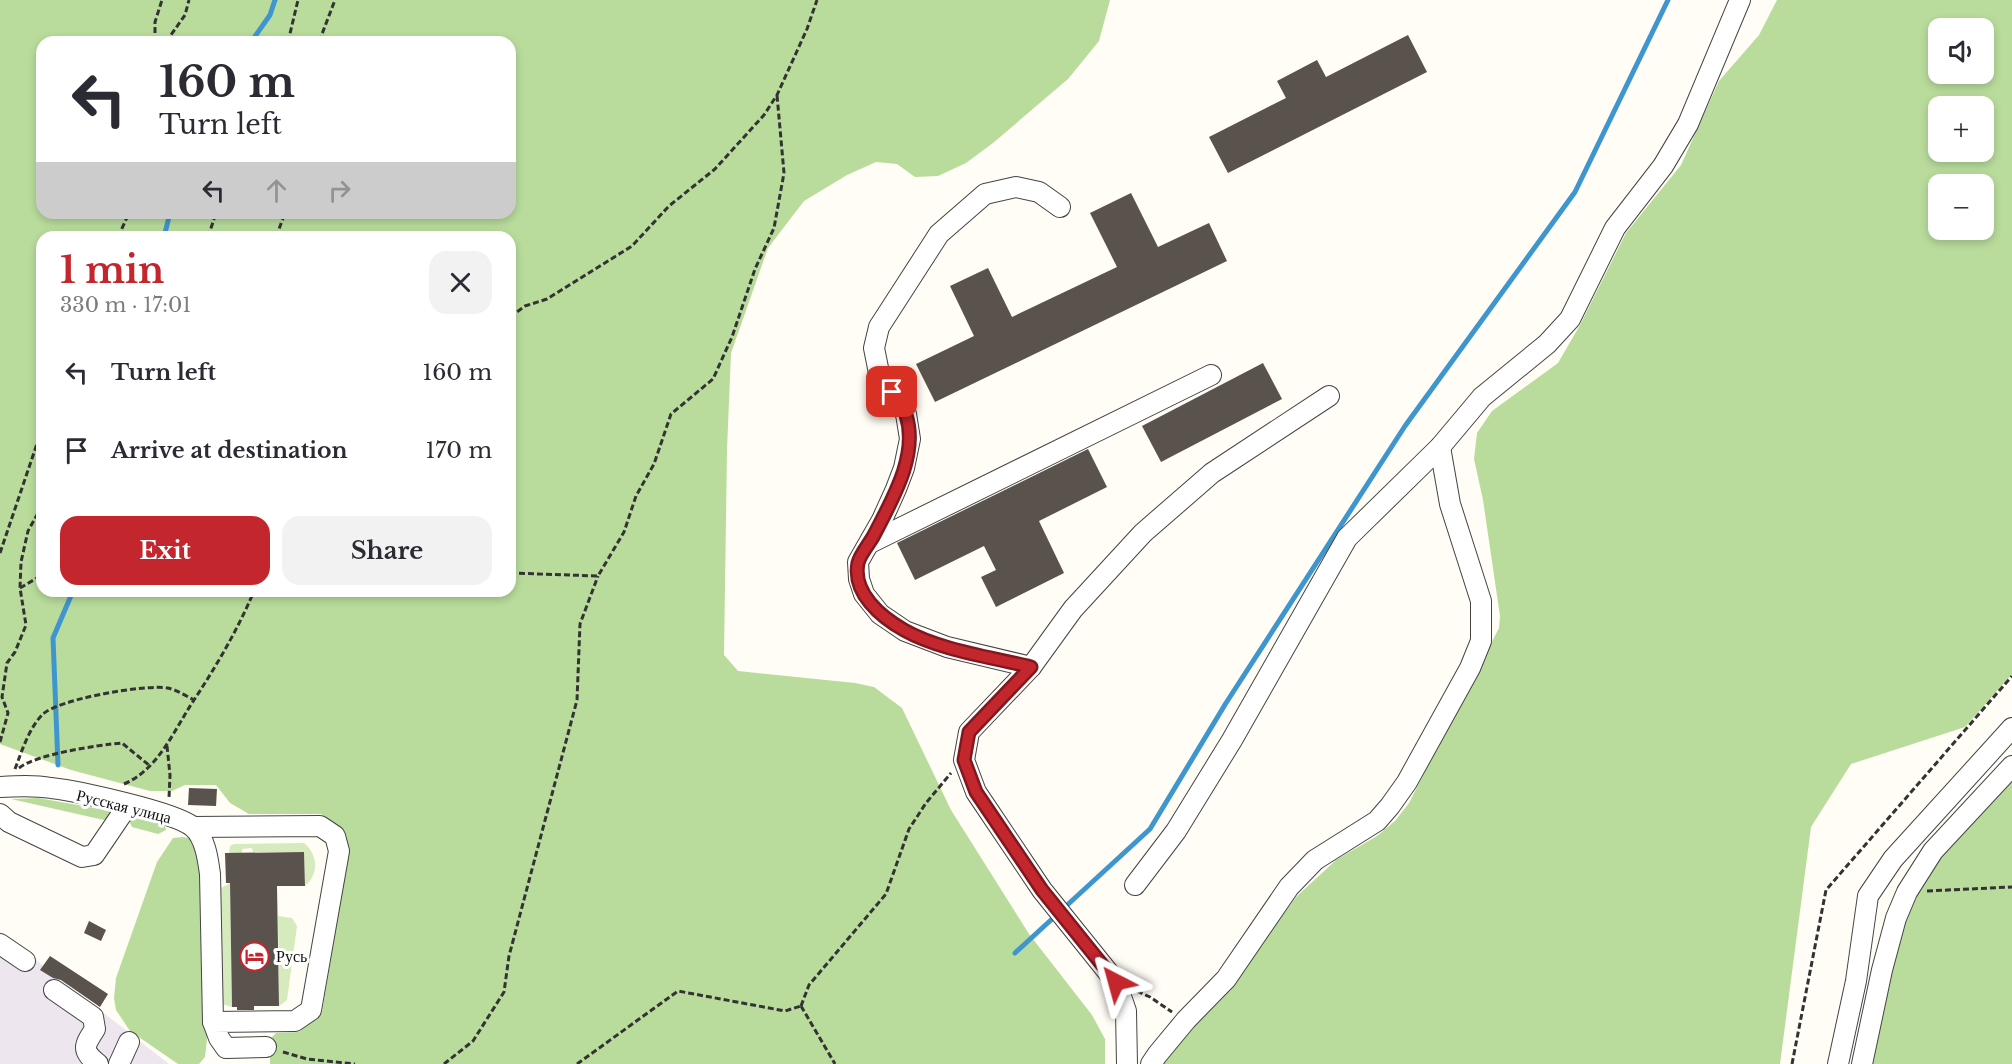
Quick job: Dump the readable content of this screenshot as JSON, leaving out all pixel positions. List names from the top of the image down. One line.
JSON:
{"streets":{"street":["Русская улица"]},"places":{"hotel":["Русь"]},"page":{"map_buttons":["+","−"],"turn":["160 m","Turn left"],"heading":["1 min","330 m · 17:01"],"list":[{"name":"Turn left","value":"160 m"},{"name":"Arrive at destination","value":"170 m"}],"buttons":["Exit","Share"]}}
